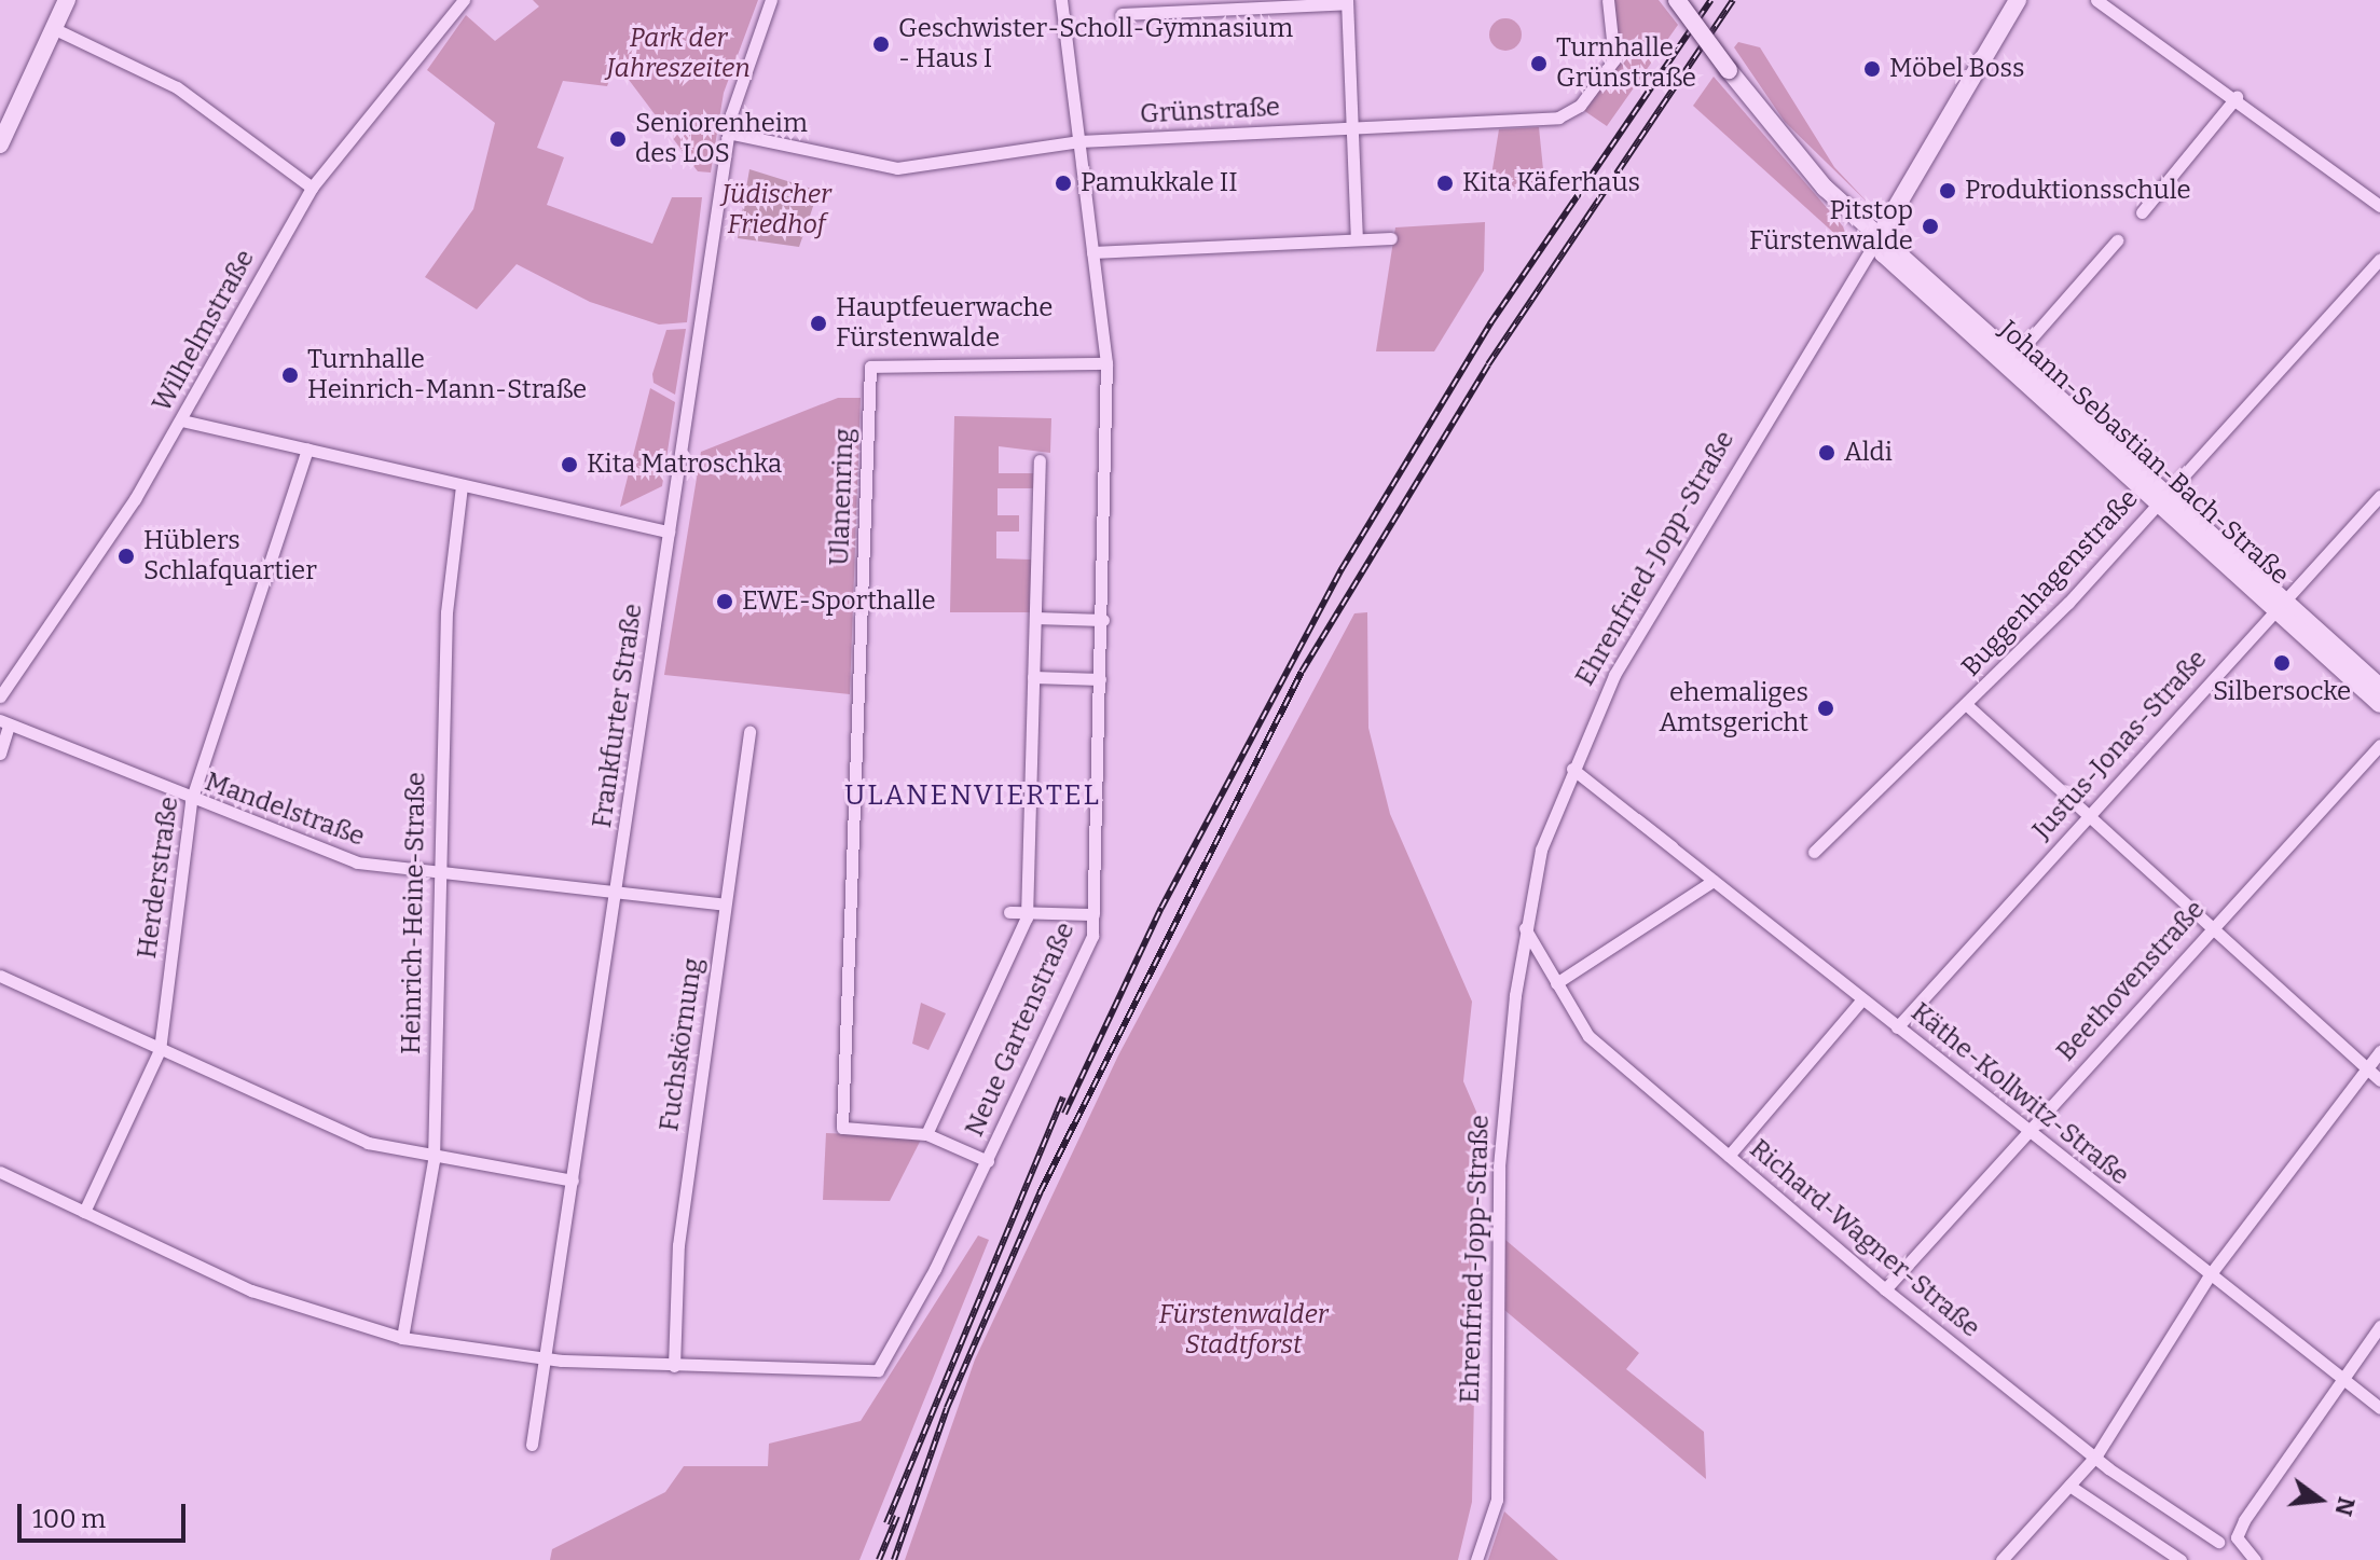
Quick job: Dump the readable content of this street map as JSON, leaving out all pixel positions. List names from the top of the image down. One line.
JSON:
{"streets":{"street":["Grünstraße","Wilhelmstraße","Johann-Sebastian-Bach-Straße","Ulanenring","Ehrenfried-Jopp-Straße","Buggenhagenstraße","Frankfurter Straße","Justus-Jonas-Straße","Mandelstraße","Herderstraße","Heinrich-Heine-Straße","Beethovenstraße","Neue Gartenstraße","Fuchskörnung","Käthe-Kollwitz-Straße","Richard-Wagner-Straße"]},"crossings":[["Grünstraße","Frankfurter Straße"],["Grünstraße","Neue Gartenstraße"],["Johann-Sebastian-Bach-Straße","Ehrenfried-Jopp-Straße"],["Johann-Sebastian-Bach-Straße","Buggenhagenstraße"],["Johann-Sebastian-Bach-Straße","Justus-Jonas-Straße"],["Ulanenring","Neue Gartenstraße"],["Ehrenfried-Jopp-Straße","Käthe-Kollwitz-Straße"],["Ehrenfried-Jopp-Straße","Richard-Wagner-Straße"],["Frankfurter Straße","Mandelstraße"],["Frankfurter Straße","Neue Gartenstraße"],["Justus-Jonas-Straße","Käthe-Kollwitz-Straße"],["Mandelstraße","Herderstraße"],["Mandelstraße","Heinrich-Heine-Straße"],["Mandelstraße","Fuchskörnung"],["Herderstraße","Neue Gartenstraße"],["Heinrich-Heine-Straße","Neue Gartenstraße"],["Beethovenstraße","Käthe-Kollwitz-Straße"],["Beethovenstraße","Richard-Wagner-Straße"],["Neue Gartenstraße","Fuchskörnung"]],"districts":["ULANENVIERTEL"],"parks":["Park der Jahreszeiten","Jüdischer Friedhof","Fürstenwalder Stadtforst"],"places":["Geschwister-Scholl-Gymnasium - Haus I","Turnhalle Grünstraße","Möbel Boss","Seniorenheim des LOS","Pamukkale II","Kita Käferhaus","Produktionsschule","Pitstop Fürstenwalde","Hauptfeuerwache Fürstenwalde","Turnhalle Heinrich-Mann-Straße","Aldi","Kita Matroschka","Hüblers Schlafquartier","EWE-Sporthalle","Silbersocke","ehemaliges Amtsgericht"],"scale_bar":"100 m","north":"right"}
